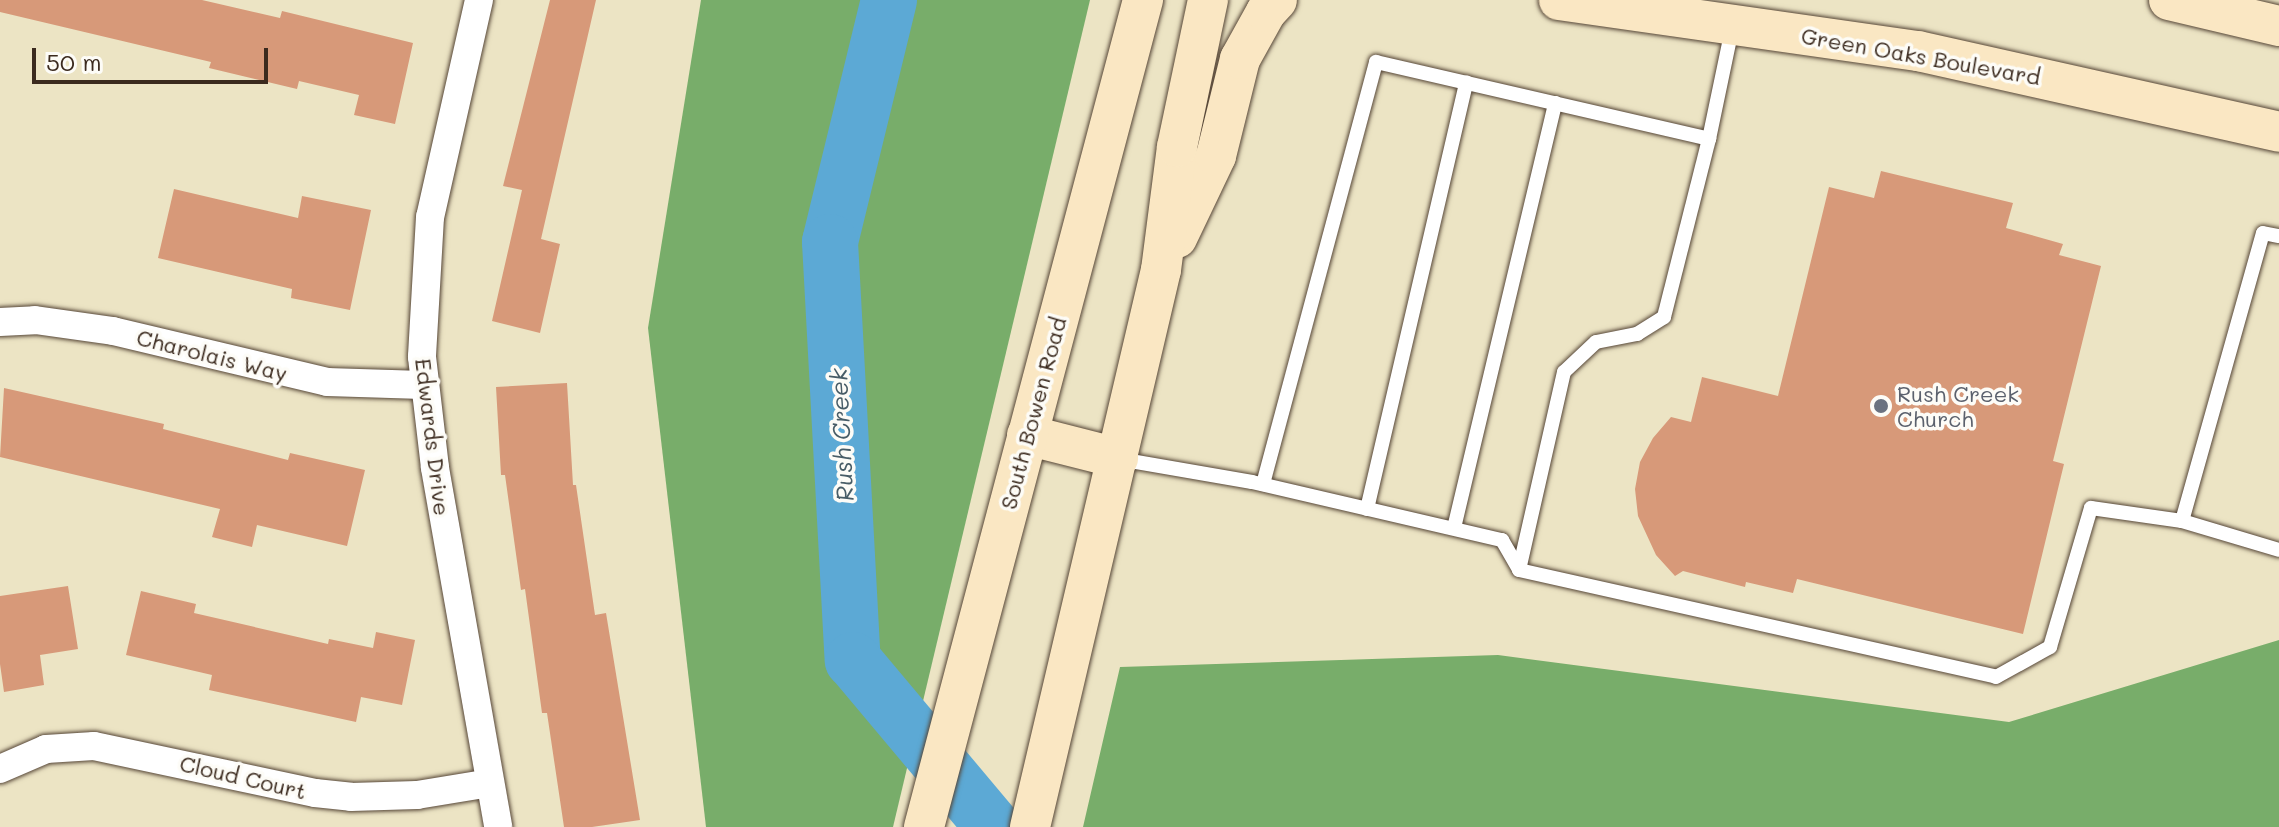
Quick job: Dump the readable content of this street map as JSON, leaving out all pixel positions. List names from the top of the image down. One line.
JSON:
{"streets":{"main road":["Green Oaks Boulevard","South Bowen Road"],"street":["Charolais Way","Edwards Drive","Cloud Court"]},"crossings":[["Charolais Way","Edwards Drive"],["Edwards Drive","Cloud Court"]],"water":["Rush Creek"],"places":["Rush Creek Church"],"scale_bar":"50 m"}
